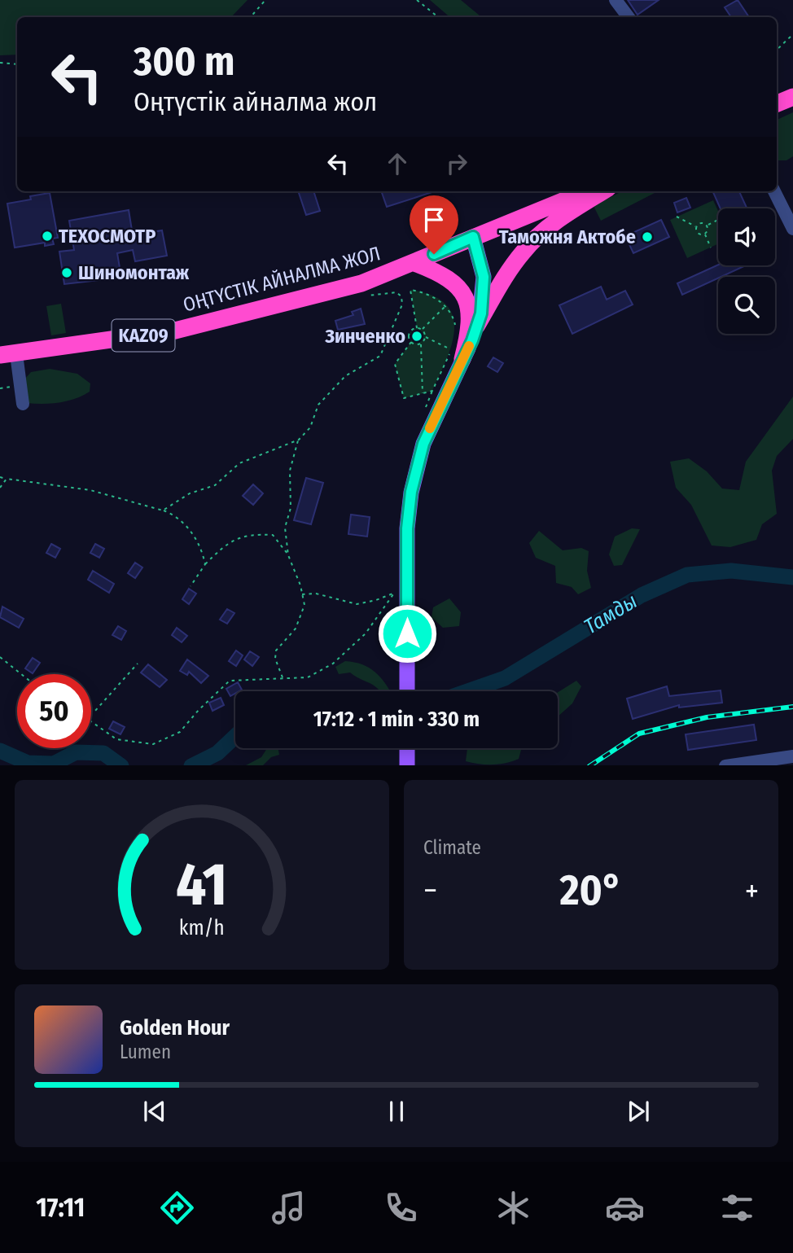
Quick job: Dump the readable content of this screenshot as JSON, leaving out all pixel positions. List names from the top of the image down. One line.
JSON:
{"streets":{"highway":["ОҢТҮСТІК АЙНАЛМА ЖОЛ","KAZ09"]},"water":["Тамды"],"places":["ТЕХОСМОТР","Таможня Актобе","Шиномонтаж","Зинченко"],"page":{"turn":["300 m","Оңтүстік айналма жол"],"limit":"50","trip":"17:12 · 1 min · 330 m","tile":"Climate","heat":["−","20°","+"],"song":["Golden Hour","Lumen"],"tabs":"17:11","gauge":["41","km/h"]}}
